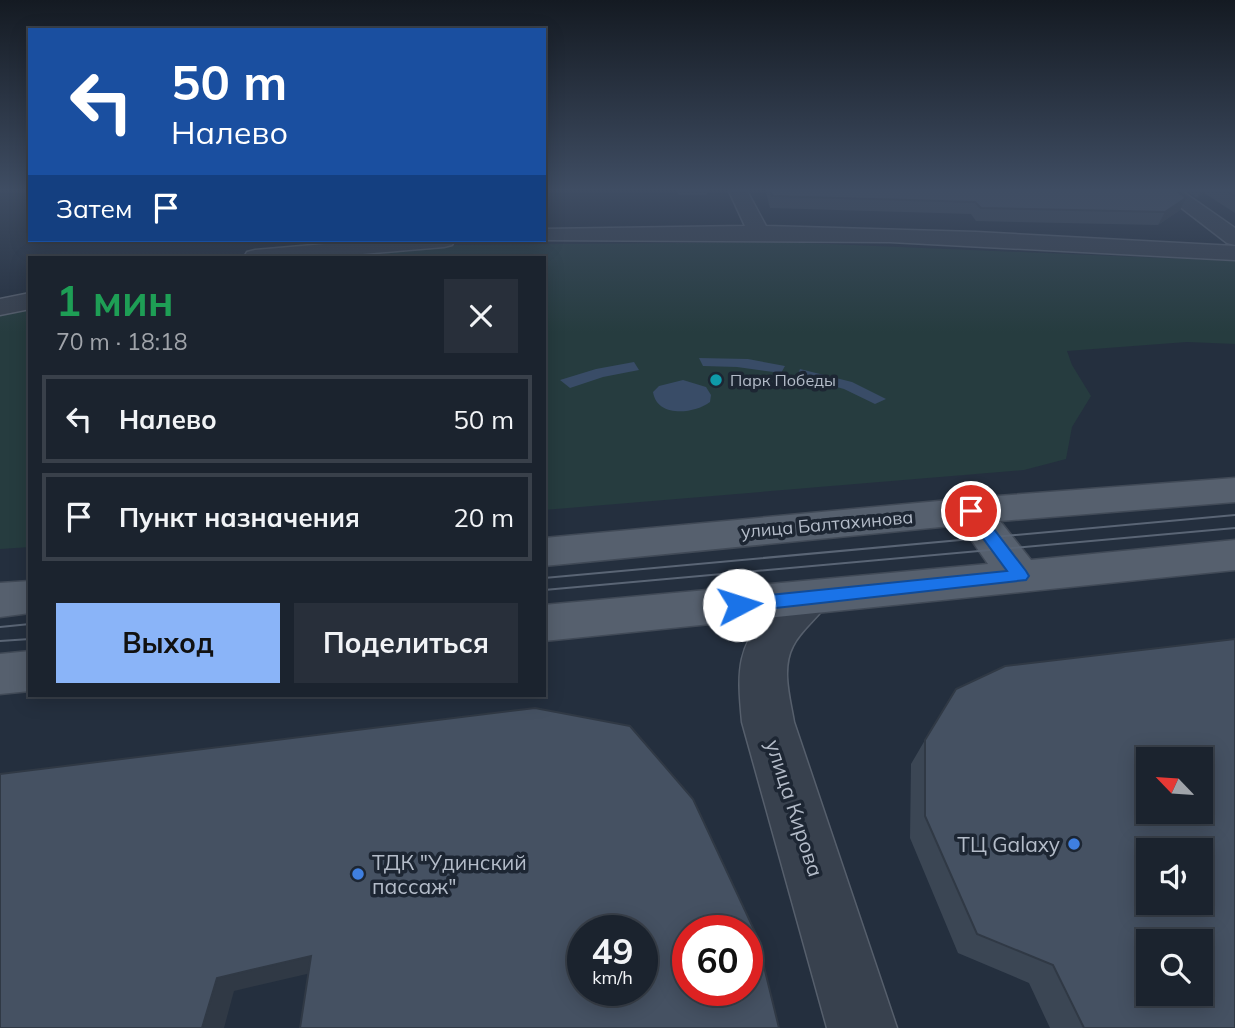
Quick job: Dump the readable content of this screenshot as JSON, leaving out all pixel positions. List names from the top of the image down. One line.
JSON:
{"streets":{"main road":["улица Балтахинова"],"street":["улица Кирова"]},"places":["Парк Победы","ТЦ Galaxy","ТДК \"Удинский пассаж\""],"north":"top left","page":{"turn":["50 m","Налево"],"then":"Затем","heading":["1 мин","70 m · 18:18"],"list":[{"name":"Налево","value":"50 m"},{"name":"Пункт назначения","value":"20 m"}],"buttons":["Выход","Поделиться"],"speed":"49 km/h","limit":"60"}}
